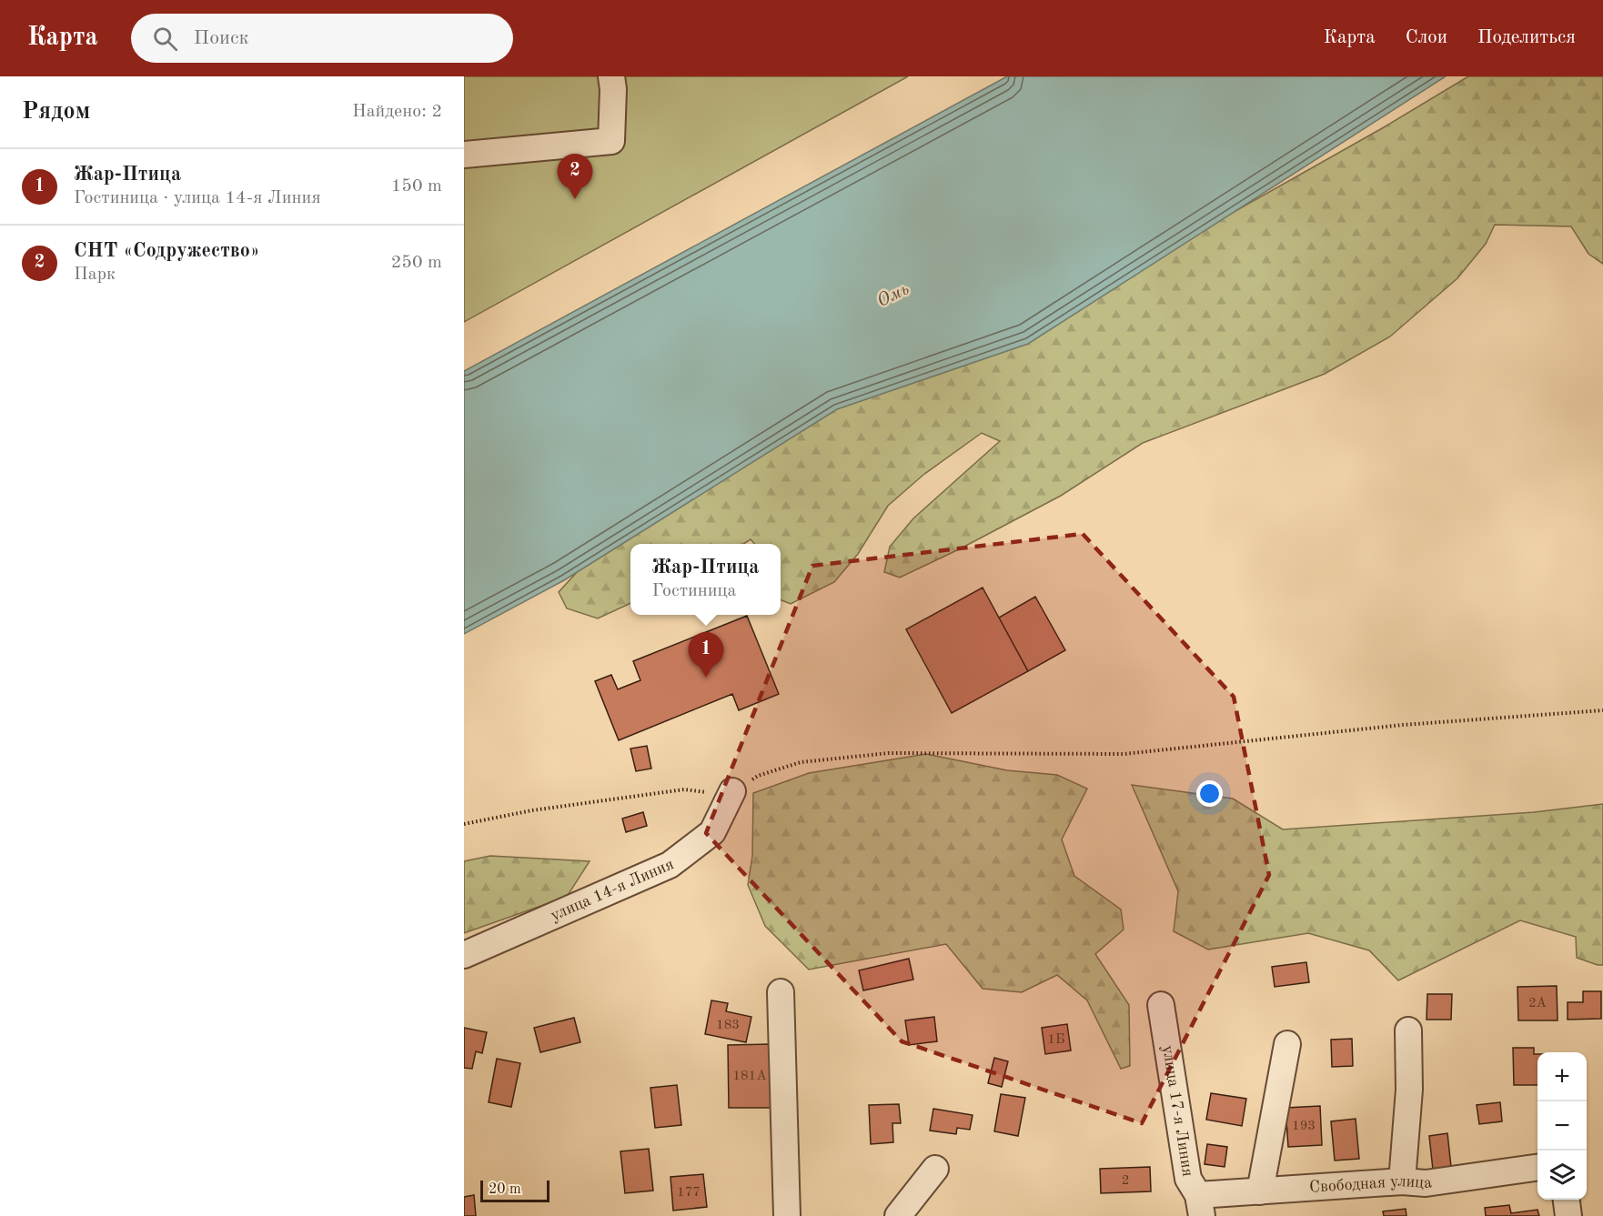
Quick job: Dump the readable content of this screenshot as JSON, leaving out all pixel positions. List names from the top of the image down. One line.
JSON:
{"streets":{"street":["улица 14-я Линия","улица 17-я Линия","Свободная улица"]},"crossings":[["улица 17-я Линия","Свободная улица"]],"water":["Омь"],"house_numbers":["2А","183","1Б","181А","193","2","177"],"scale_bar":"20 m","page":{"header":"Карта","search":"Поиск","nav":["Карта","Слои","Поделиться"],"heading":["Рядом","Найдено: 2"],"list":[{"mark":"1","name":"Жар-Птица","note":"Гостиница · улица 14-я Линия","value":"150 m"},{"mark":"2","name":"СНТ «Содружество»","note":"Парк","value":"250 m"}],"pins":["2","1"],"popup":["Жар-Птица","Гостиница"],"map_buttons":["+","−"],"scale":"20 m"}}
